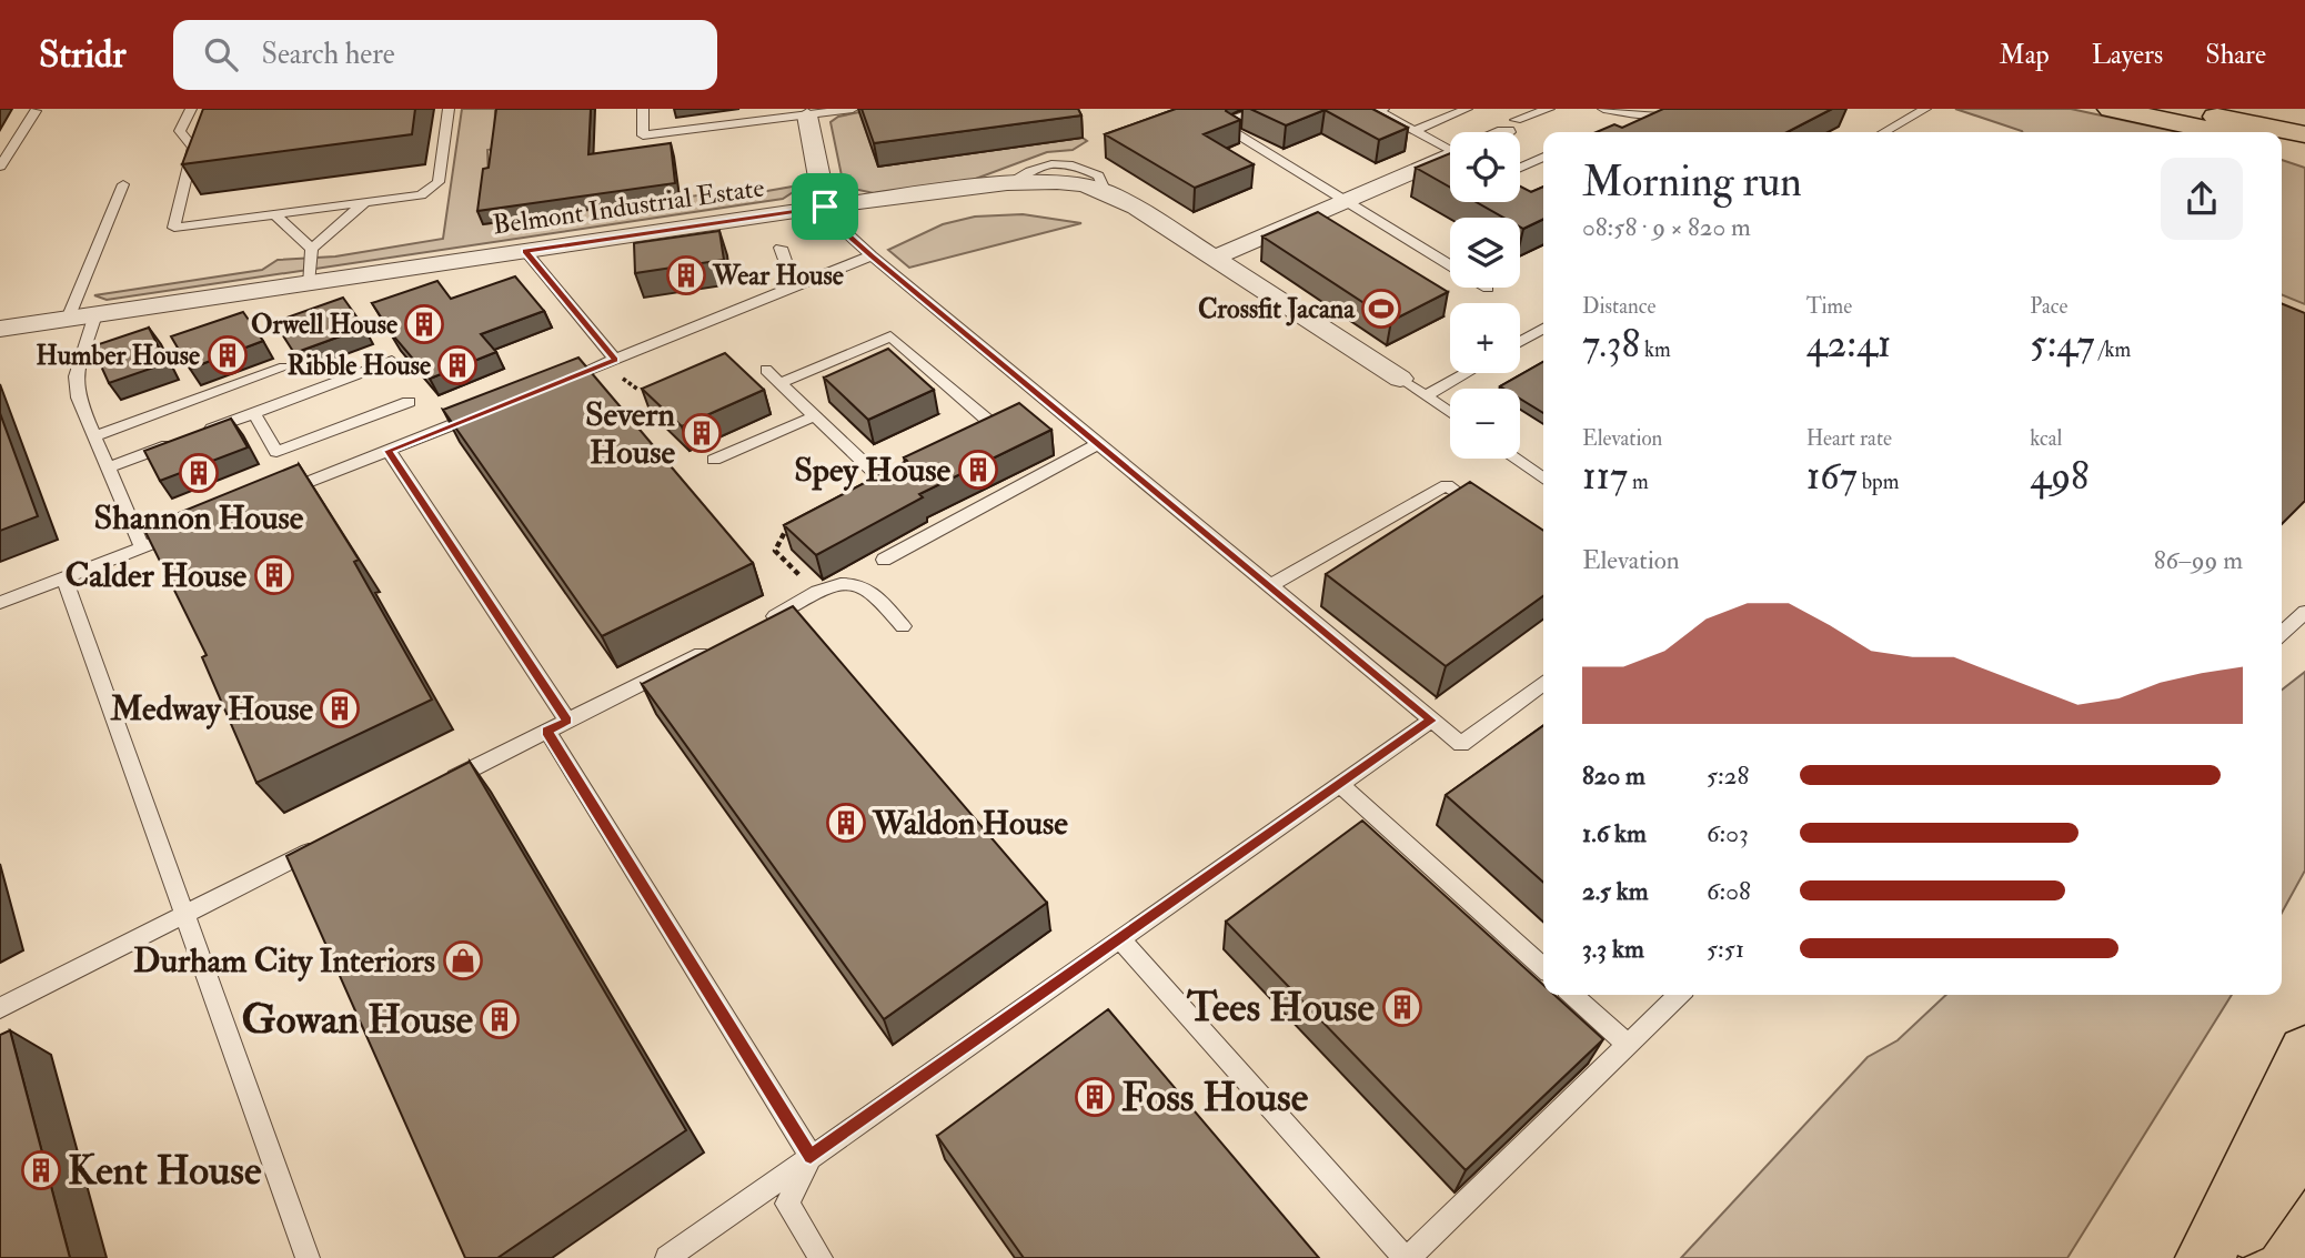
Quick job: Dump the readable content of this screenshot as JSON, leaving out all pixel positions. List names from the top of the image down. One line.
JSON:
{"streets":{"street":["Belmont Industrial Estate"]},"places":{"building":["Wear House","Orwell House","Humber House","Ribble House","Severn House","Spey House","Shannon House","Calder House","Medway House","Waldon House","Tees House","Gowan House","Foss House","Kent House"],"sports":["Crossfit Jacana"],"shop":["Durham City Interiors"]},"page":{"header":"Stridr","search":"Search here","nav":["Map","Layers","Share"],"map_buttons":["+","−"],"heading":["Morning run","08:58 · 9 × 820 m"],"stats":[["Distance","7.38 km"],["Time","42:41"],["Pace","5:47 /km"],["Elevation","117 m"],["Heart rate","167 bpm"],["kcal","498"]],"chart":["Elevation","86–99 m"],"list":[{"name":"820 m","note":"5:28"},{"name":"1.6 km","note":"6:03"},{"name":"2.5 km","note":"6:08"},{"name":"3.3 km","note":"5:51"}]}}
